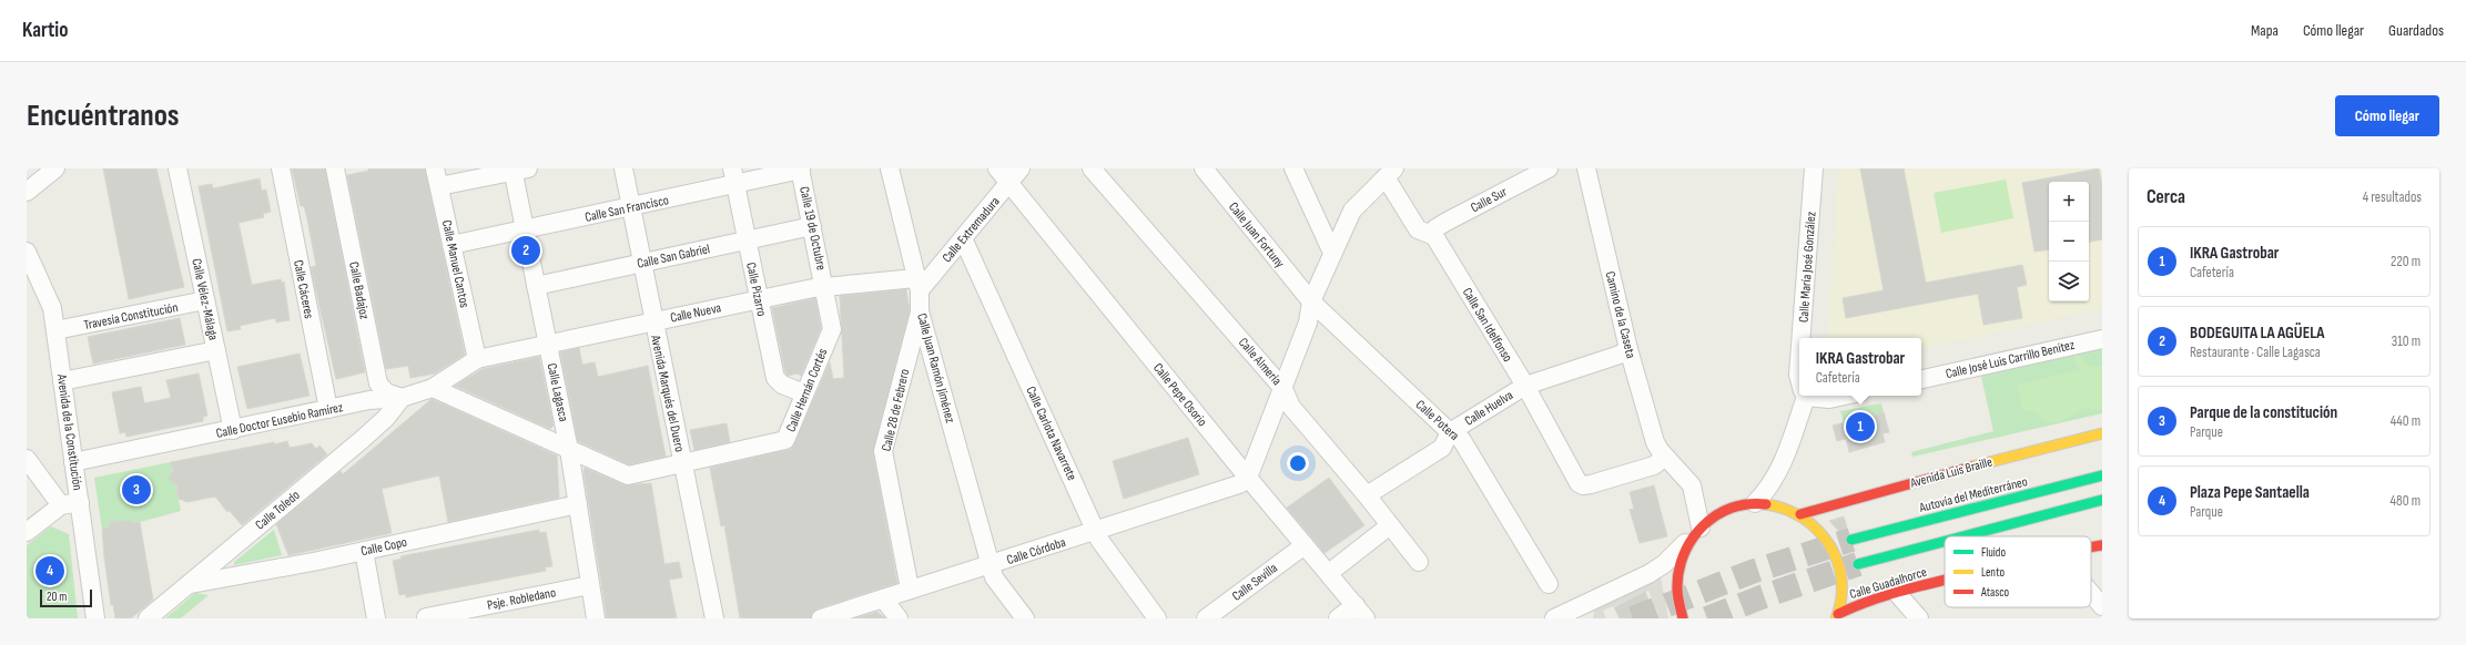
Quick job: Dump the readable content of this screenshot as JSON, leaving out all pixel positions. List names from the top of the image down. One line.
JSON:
{"streets":{"main road":["Avenida Luis Braille","Autovía del Mediterráneo","Calle Guadalhorce"],"street":["Calle Sur","Calle San Francisco","Calle 19 de Octubre","Calle Extremadura","Calle Juan Fortuny","Calle San Gabriel","Calle Manuel Cantos","Calle María José González","Calle Cáceres","Calle Pizarro","Calle Badajoz","Calle Vélez-Málaga","Calle Nueva","Camino de la Caseta","Travesía Constitución","Calle San Idelfonso","Calle José Luis Carrillo Benítez","Calle Almería","Calle Juan Ramón Jiménez","Calle Hernán Cortés","Calle Lagasca","Avenida Marqués del Duero","Calle Pepe Osorio","Calle Huelva","Calle 28 de Febrero","Calle Doctor Eusebio Ramírez","Calle Potera","Avenida de la Constitución","Calle Carlota Navarrete","Calle Toledo","Calle Copo","Calle Córdoba","Calle Sevilla","Psje. Robledano"]},"crossings":[["Calle Sur","Calle San Idelfonso"],["Calle San Francisco","Calle 19 de Octubre"],["Calle San Francisco","Calle Manuel Cantos"],["Calle San Francisco","Calle Pizarro"],["Calle San Francisco","Calle Lagasca"],["Calle San Francisco","Avenida Marqués del Duero"],["Calle 19 de Octubre","Calle San Gabriel"],["Calle 19 de Octubre","Calle Nueva"],["Calle 19 de Octubre","Calle Hernán Cortés"],["Calle Extremadura","Calle Nueva"],["Calle Extremadura","Calle Juan Ramón Jiménez"],["Calle Extremadura","Calle Pepe Osorio"],["Calle Extremadura","Calle Carlota Navarrete"],["Calle Juan Fortuny","Calle Potera"],["Calle San Gabriel","Calle Pizarro"],["Calle San Gabriel","Calle Lagasca"],["Calle San Gabriel","Avenida Marqués del Duero"],["Calle Manuel Cantos","Calle Nueva"],["Calle Manuel Cantos","Calle Doctor Eusebio Ramírez"],["Calle Cáceres","Calle Doctor Eusebio Ramírez"],["Calle Pizarro","Calle Nueva"],["Calle Pizarro","Calle Hernán Cortés"],["Calle Badajoz","Calle Doctor Eusebio Ramírez"],["Calle Badajoz","Calle Toledo"],["Calle Vélez-Málaga","Travesía Constitución"],["Calle Vélez-Málaga","Calle Doctor Eusebio Ramírez"],["Calle Nueva","Calle Juan Ramón Jiménez"],["Calle Nueva","Calle Hernán Cortés"],["Calle Nueva","Calle Lagasca"],["Calle Nueva","Avenida Marqués del Duero"],["Calle Nueva","Calle Doctor Eusebio Ramírez"],["Camino de la Caseta","Calle San Idelfonso"],["Camino de la Caseta","Calle Huelva"],["Travesía Constitución","Avenida de la Constitución"],["Calle San Idelfonso","Calle Huelva"],["Calle Almería","Calle Huelva"],["Calle Juan Ramón Jiménez","Calle 28 de Febrero"],["Calle Juan Ramón Jiménez","Calle Córdoba"],["Calle Hernán Cortés","Avenida Marqués del Duero"],["Calle Lagasca","Calle Copo"],["Calle Lagasca","Psje. Robledano"],["Calle Pepe Osorio","Calle Córdoba"],["Calle Pepe Osorio","Calle Sevilla"],["Calle Huelva","Calle Potera"],["Calle 28 de Febrero","Calle Córdoba"],["Calle Doctor Eusebio Ramírez","Avenida de la Constitución"],["Calle Doctor Eusebio Ramírez","Calle Toledo"],["Calle Carlota Navarrete","Calle Córdoba"],["Calle Toledo","Calle Copo"]],"legend":["Fluido","Lento","Atasco"],"scale_bar":"20 m","page":{"header":"Kartio","nav":["Mapa","Cómo llegar","Guardados"],"buttons":"Cómo llegar","title":"Encuéntranos","heading":["Cerca","4 resultados"],"map_buttons":["+","−"],"list":[{"mark":"1","name":"IKRA Gastrobar","note":"Cafetería","value":"220 m"},{"mark":"2","name":"BODEGUITA LA AGÜELA","note":"Restaurante · Calle Lagasca","value":"310 m"},{"mark":"3","name":"Parque de la constitución","note":"Parque","value":"440 m"},{"mark":"4","name":"Plaza Pepe Santaella","note":"Parque","value":"480 m"}],"pins":["2","1","3","4"],"popup":["IKRA Gastrobar","Cafetería"],"scale":"20 m"}}
